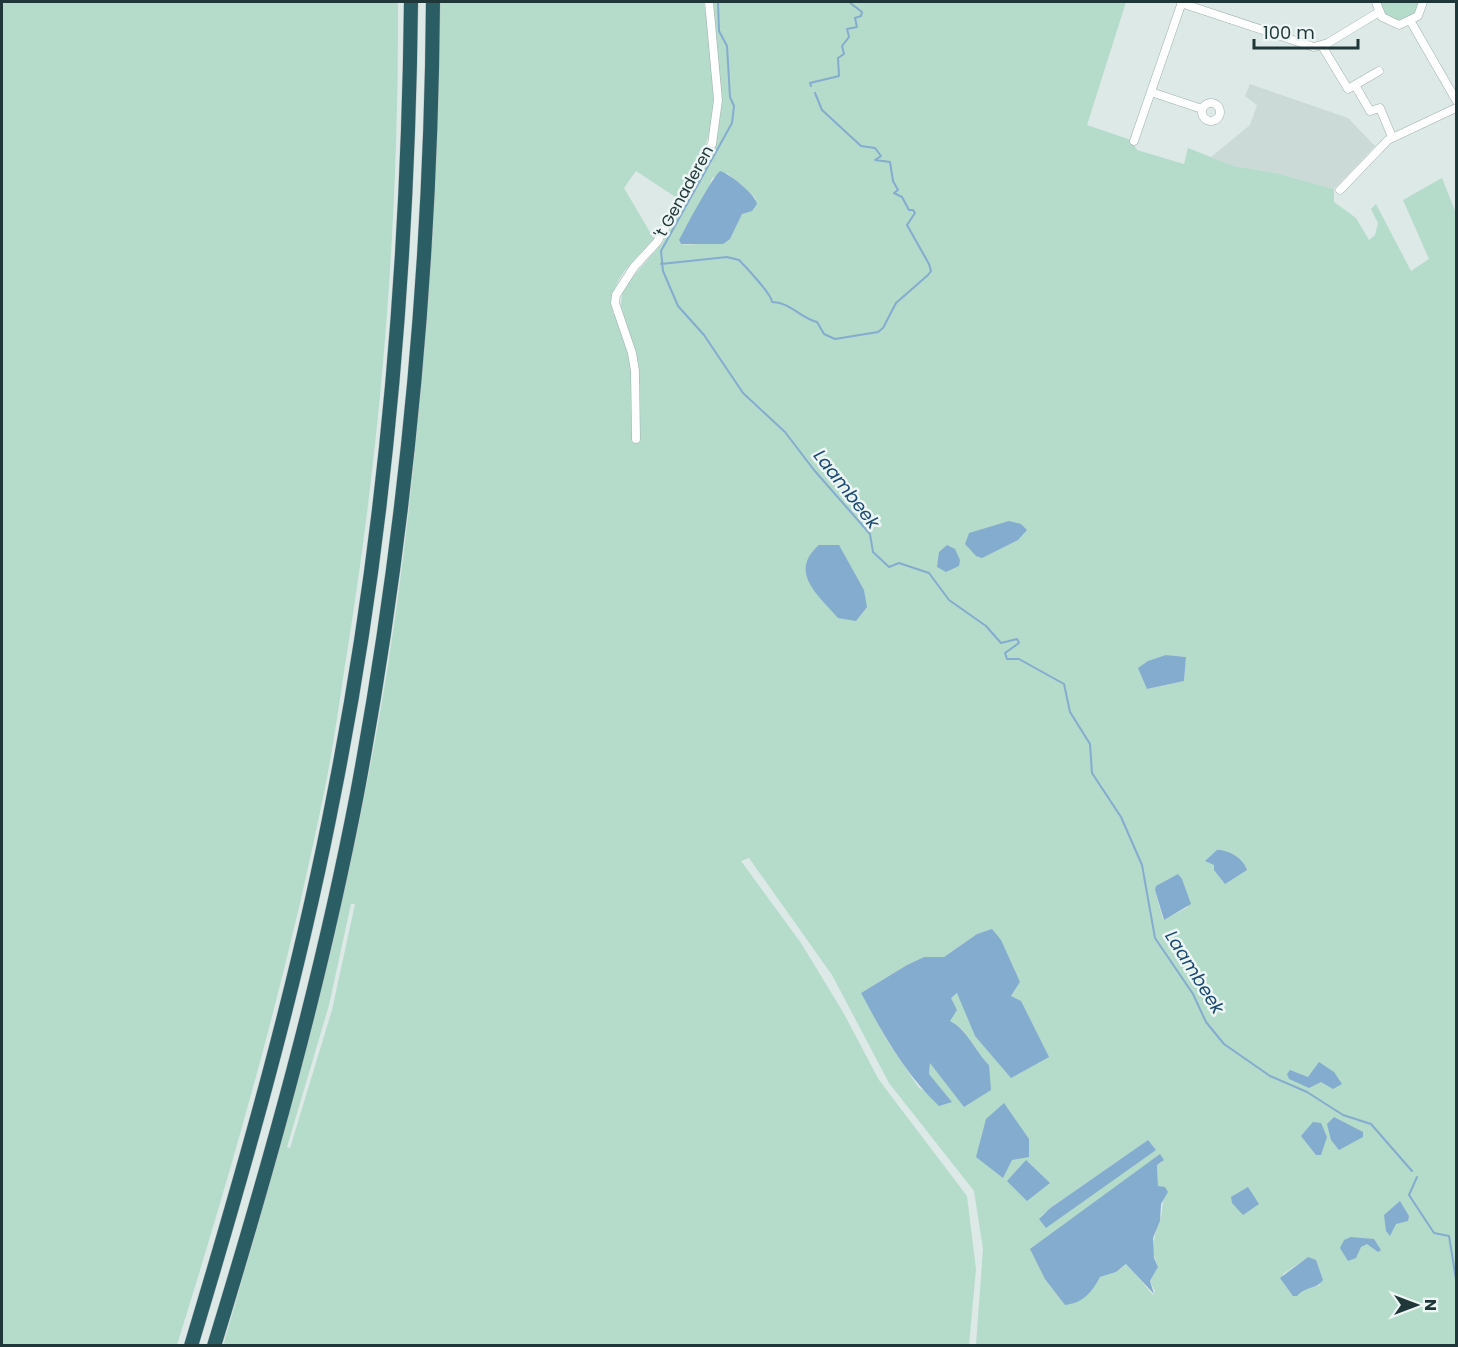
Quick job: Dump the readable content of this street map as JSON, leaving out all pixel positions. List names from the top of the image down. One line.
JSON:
{"streets":{"street":["'t Genaderen"]},"water":["Laambeek"],"scale_bar":"100 m","north":"right"}
